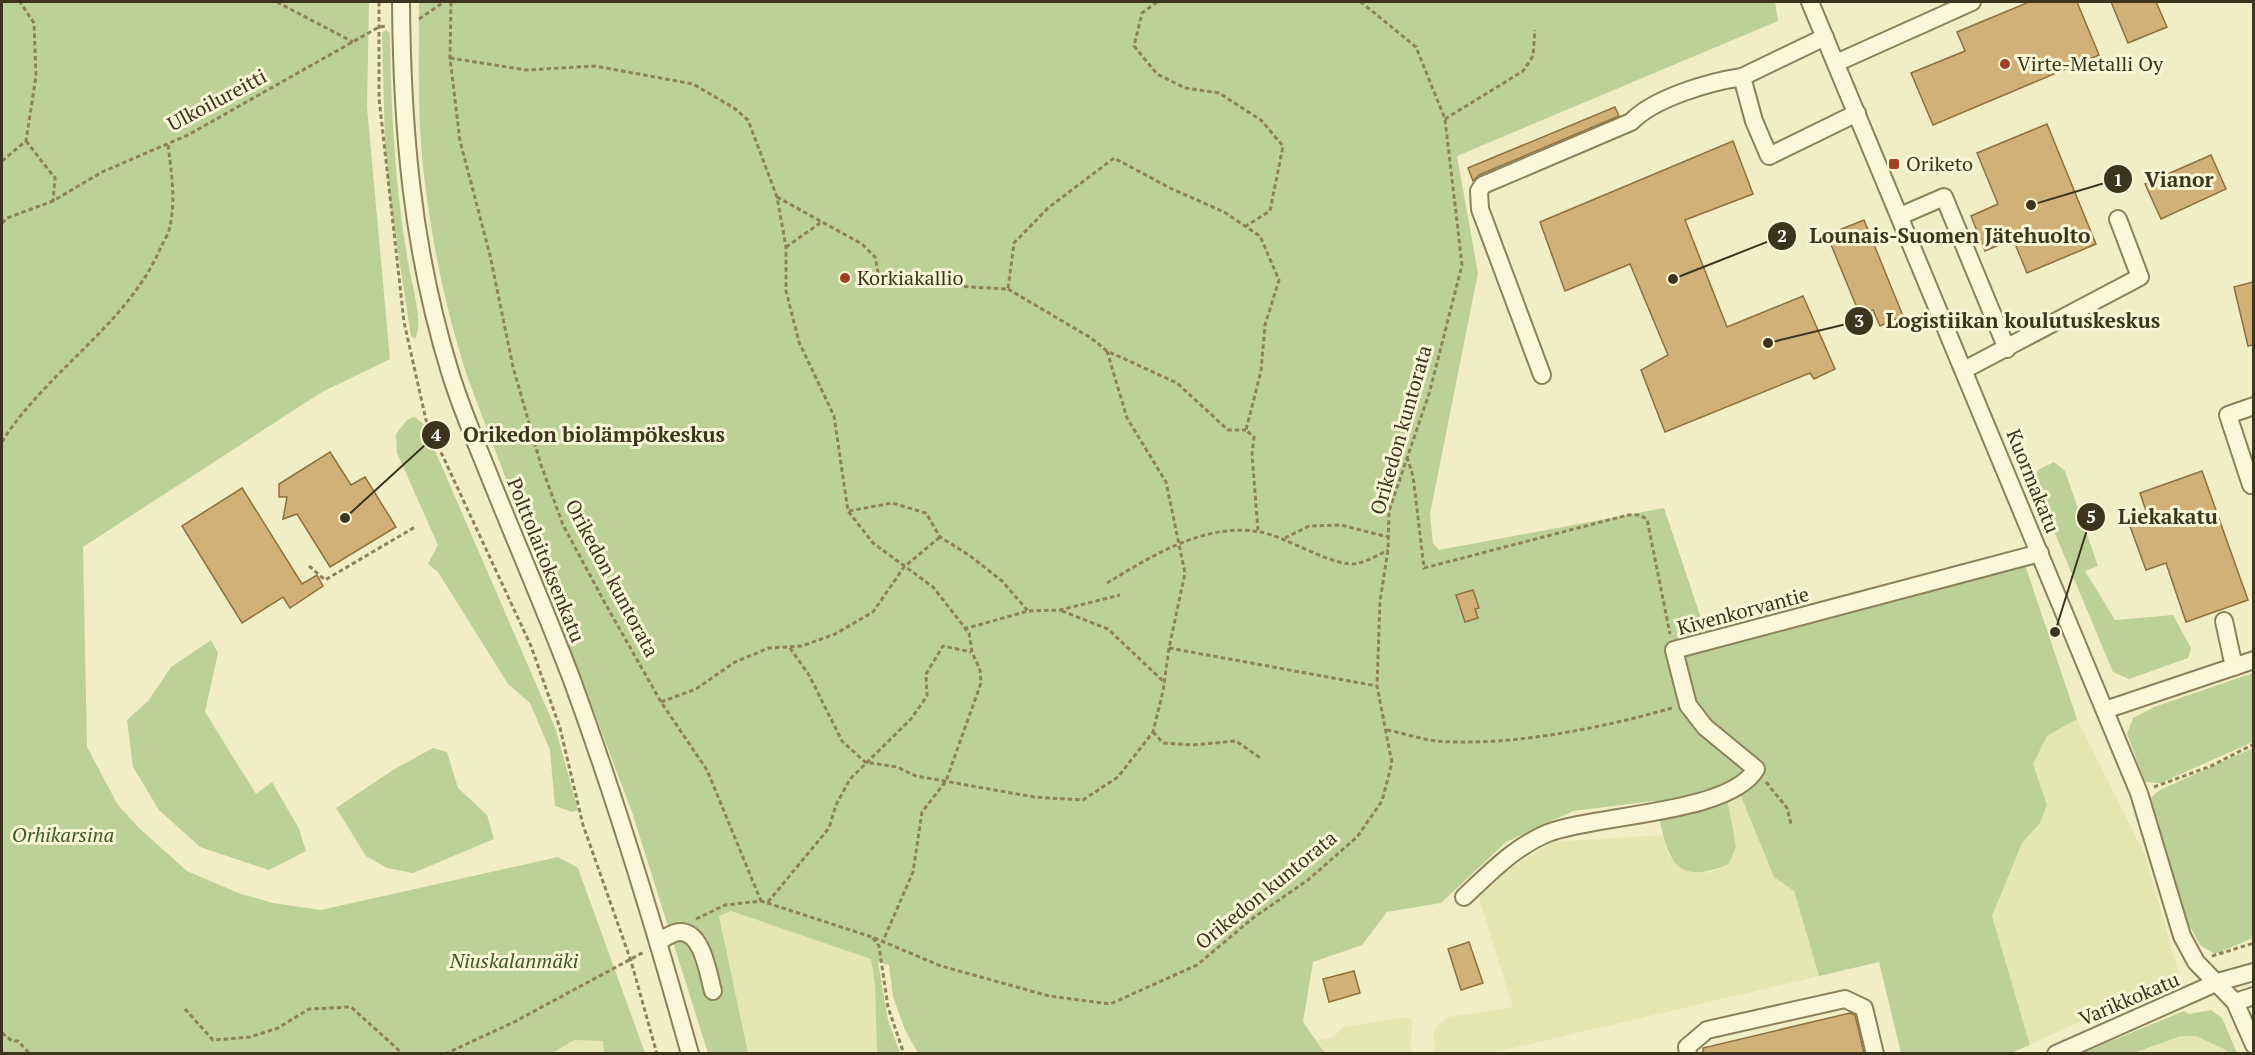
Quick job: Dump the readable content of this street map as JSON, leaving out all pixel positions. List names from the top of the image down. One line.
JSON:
{"streets":{"street":["Kuormakatu","Polttolaitoksenkatu","Kivenkorvantie","Varikkokatu"],"path":["Ulkoilureitti","Orikedon kuntorata"]},"crossings":[["Ulkoilureitti","Polttolaitoksenkatu"],["Kuormakatu","Kivenkorvantie"],["Kuormakatu","Varikkokatu"]],"parks":["Orhikarsina","Niuskalanmäki"],"places":{"other":["Virte-Metalli Oy","Vianor","Korkiakallio","Lounais-Suomen Jätehuolto","Logistiikan koulutuskeskus","Orikedon biolämpökeskus","Liekakatu"],"transit":["Oriketo"]}}
